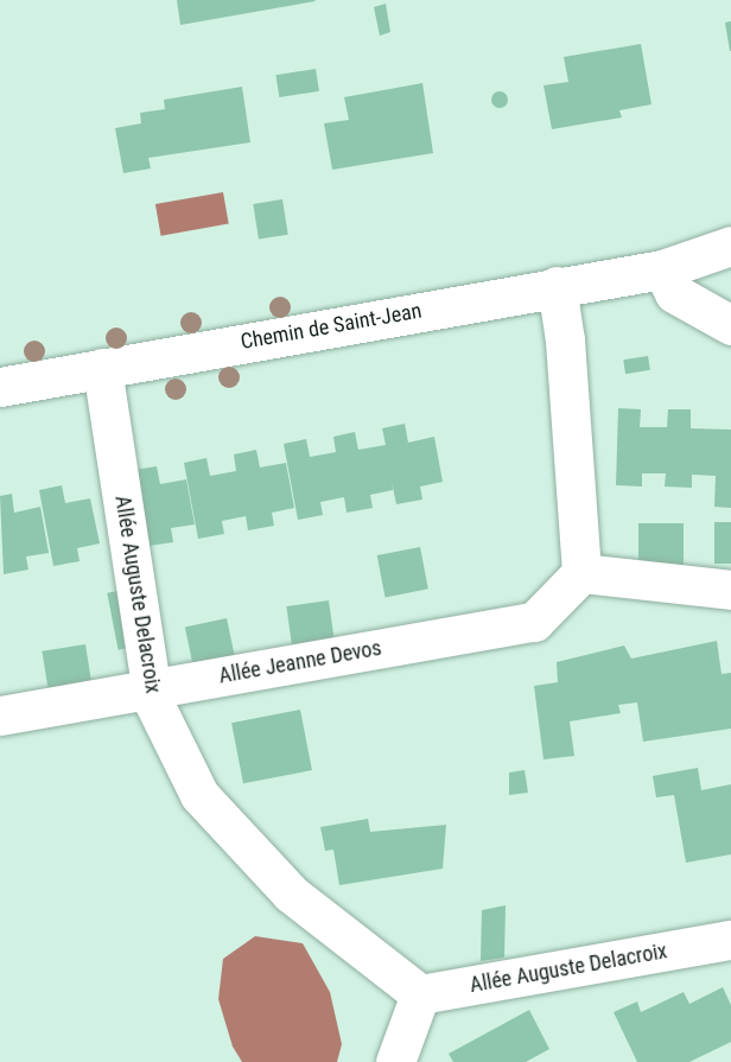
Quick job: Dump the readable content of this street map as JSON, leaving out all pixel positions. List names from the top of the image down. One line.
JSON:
{"streets":{"street":["Chemin de Saint-Jean","Allée Auguste Delacroix","Allée Jeanne Devos"]},"crossings":[["Chemin de Saint-Jean","Allée Auguste Delacroix"],["Allée Auguste Delacroix","Allée Jeanne Devos"]]}
